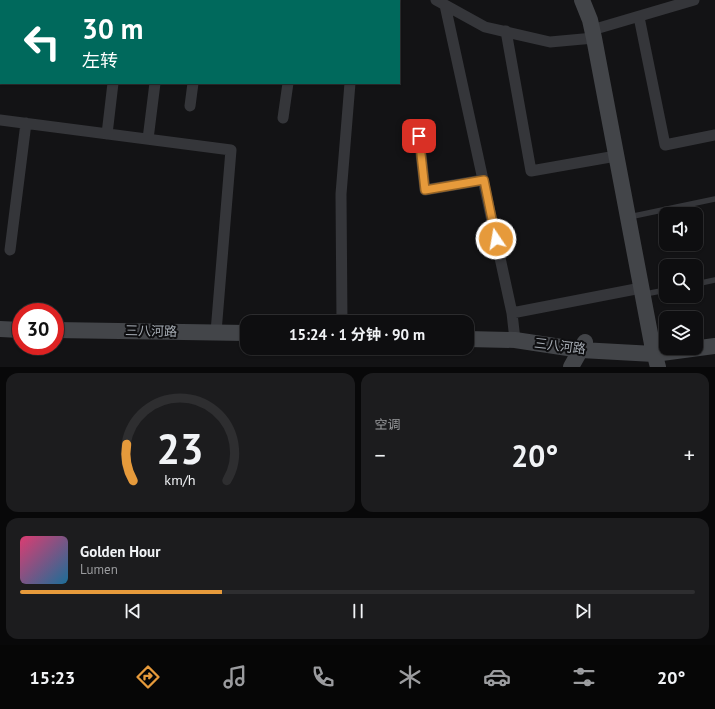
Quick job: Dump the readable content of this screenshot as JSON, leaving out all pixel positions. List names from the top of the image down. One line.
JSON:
{"streets":{"street":["三八河路"]},"page":{"turn":["30 m","左转"],"limit":"30","trip":"15:24 · 1 分钟 · 90 m","tile":"空调","heat":["−","20°","+"],"song":["Golden Hour","Lumen"],"tabs":["15:23","20°"],"gauge":["23","km/h"]}}
